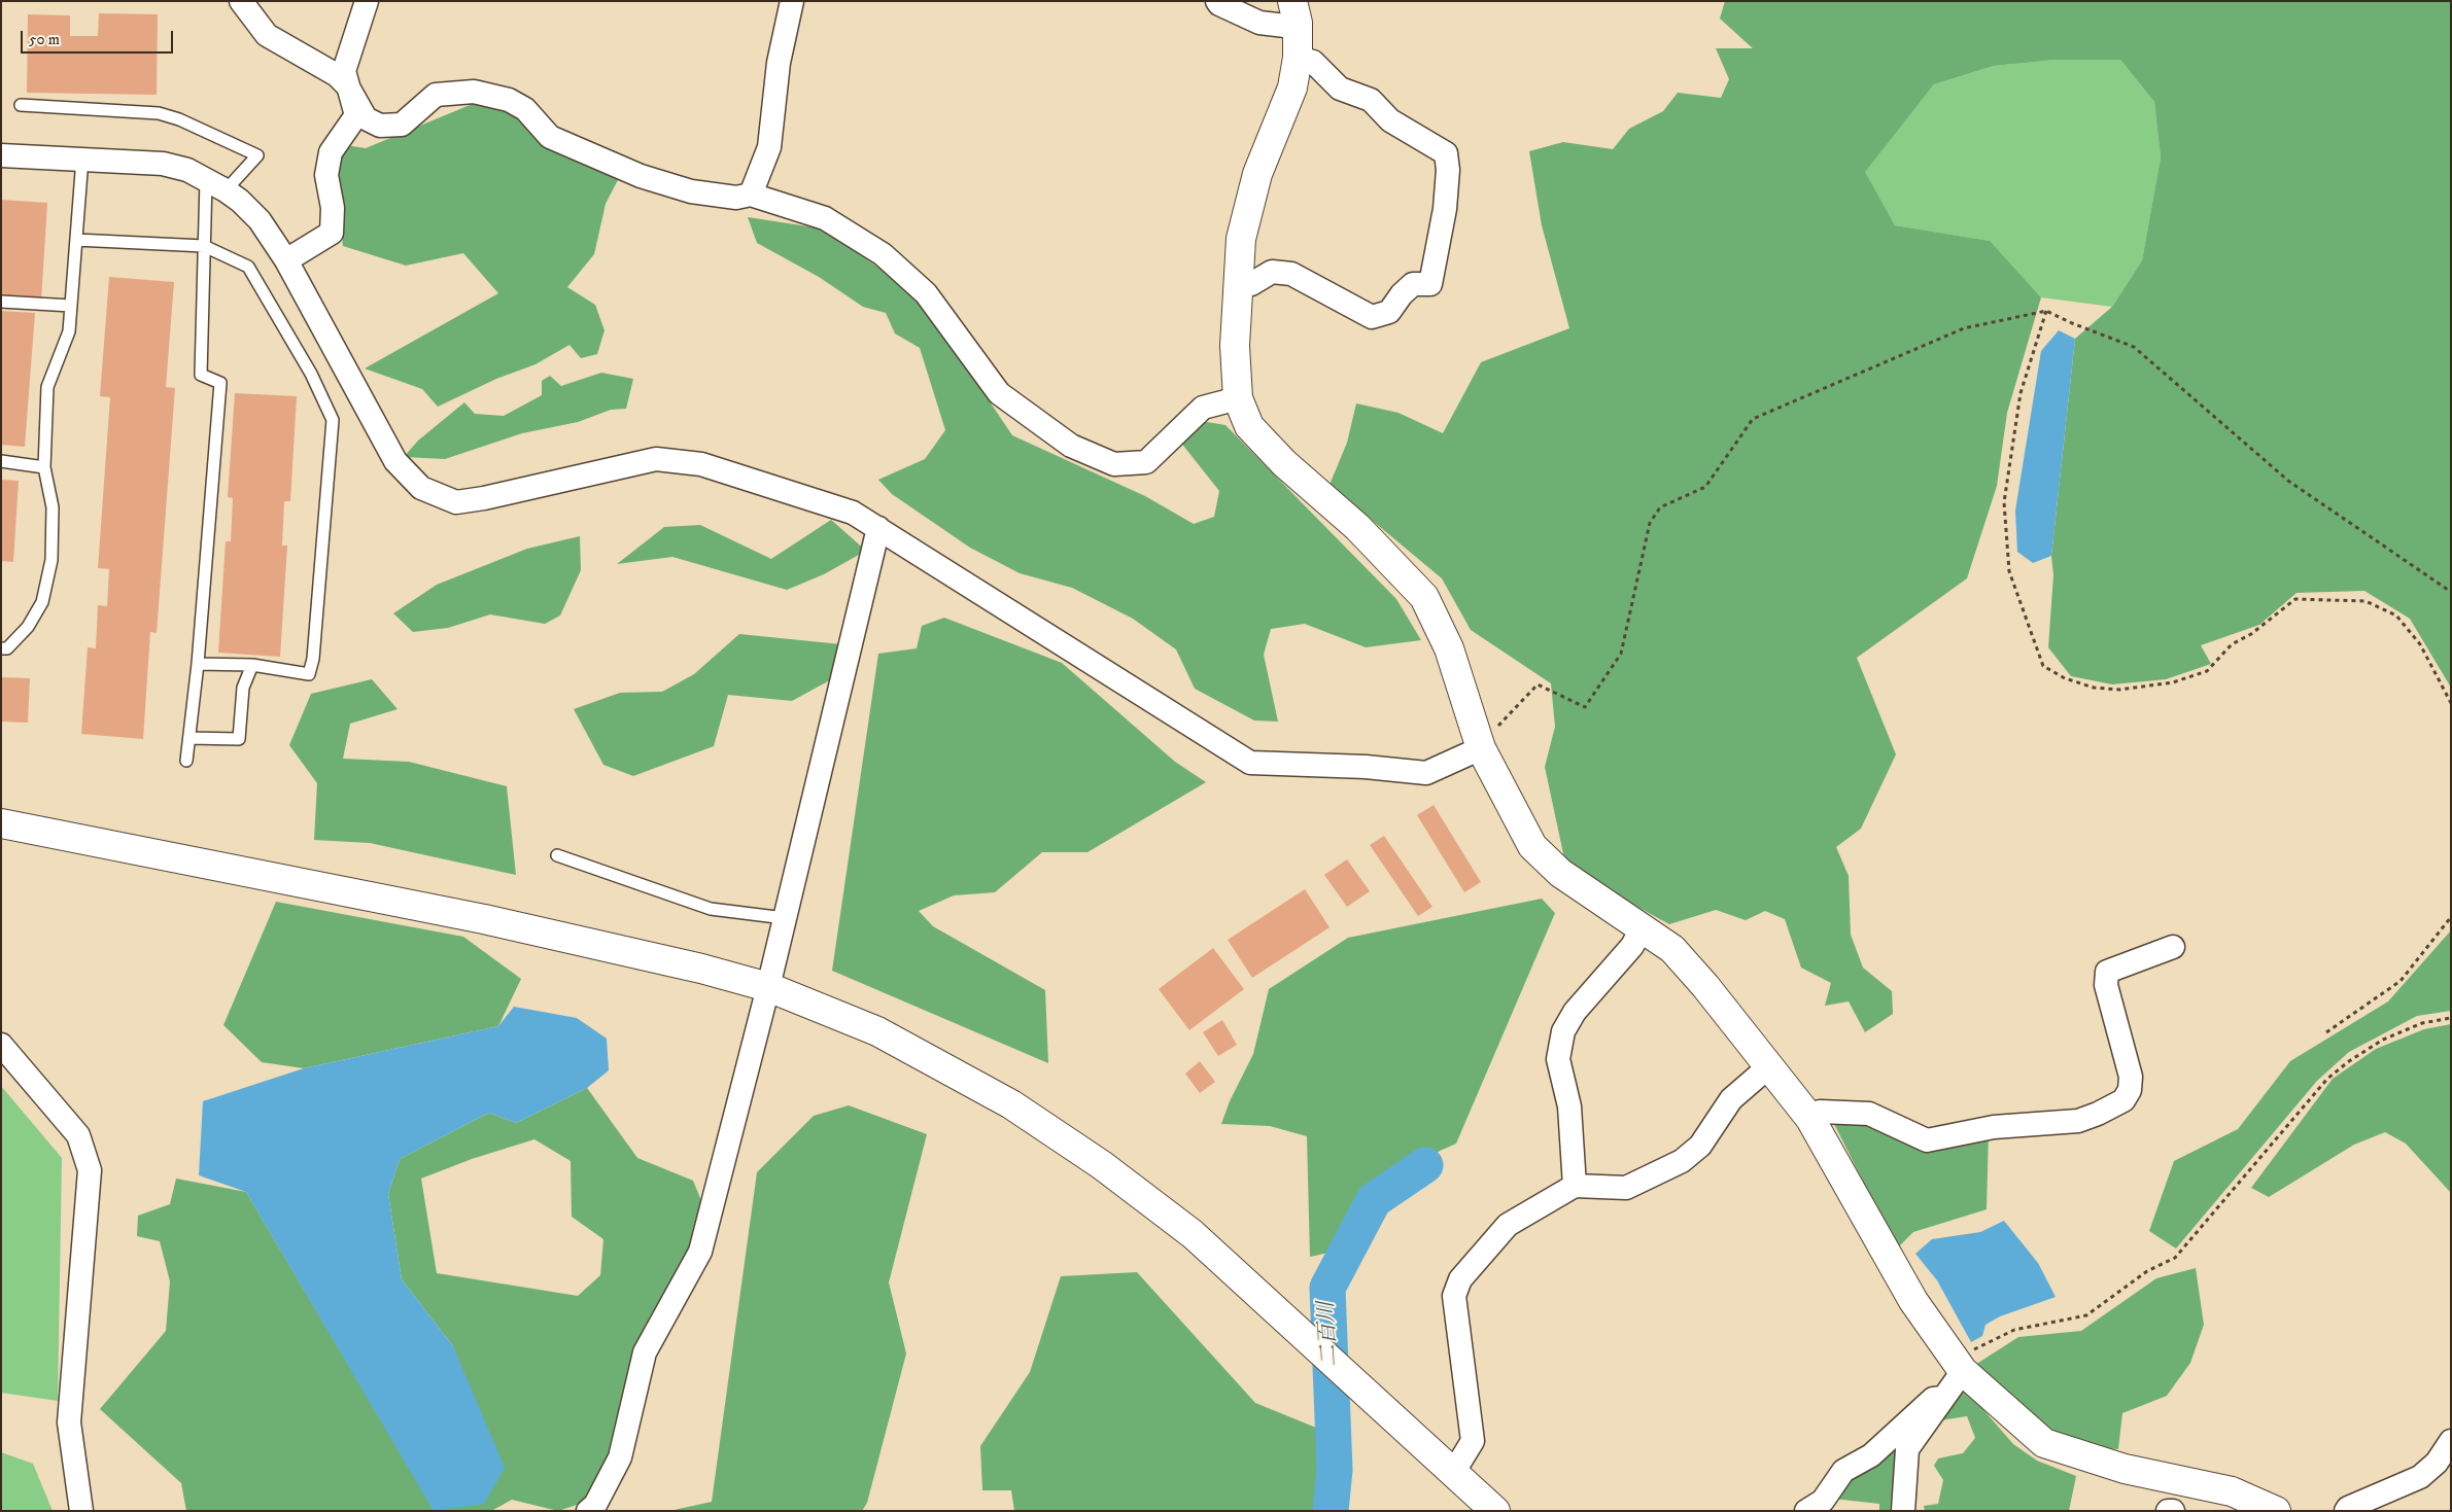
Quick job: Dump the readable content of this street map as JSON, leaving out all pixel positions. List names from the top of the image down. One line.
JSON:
{"water":["二百川"],"scale_bar":"50 m"}
